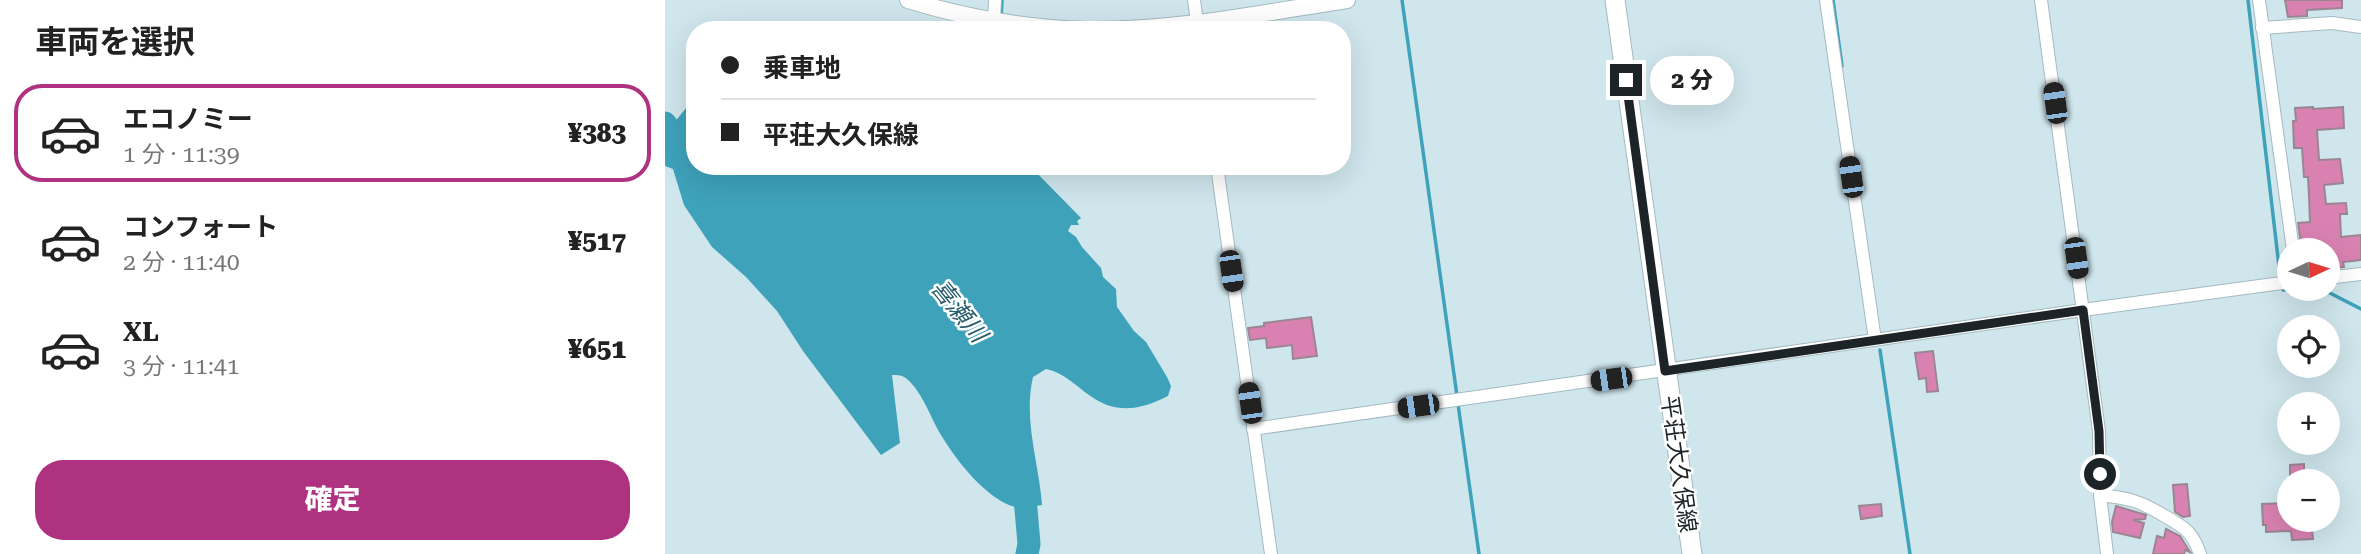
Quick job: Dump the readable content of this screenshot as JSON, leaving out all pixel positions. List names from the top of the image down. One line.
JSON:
{"streets":{"main road":["平荘大久保線"]},"water":["喜瀬川"],"north":"right","page":{"heading":"車両を選択","banner":["乗車地","平荘大久保線"],"bubble":"2 分","list":[{"name":"エコノミー","note":"1 分 · 11:39","value":"¥383"},{"name":"コンフォート","note":"2 分 · 11:40","value":"¥517"},{"name":"XL","note":"3 分 · 11:41","value":"¥651"}],"map_buttons":["+","−"],"buttons":"確定"}}
